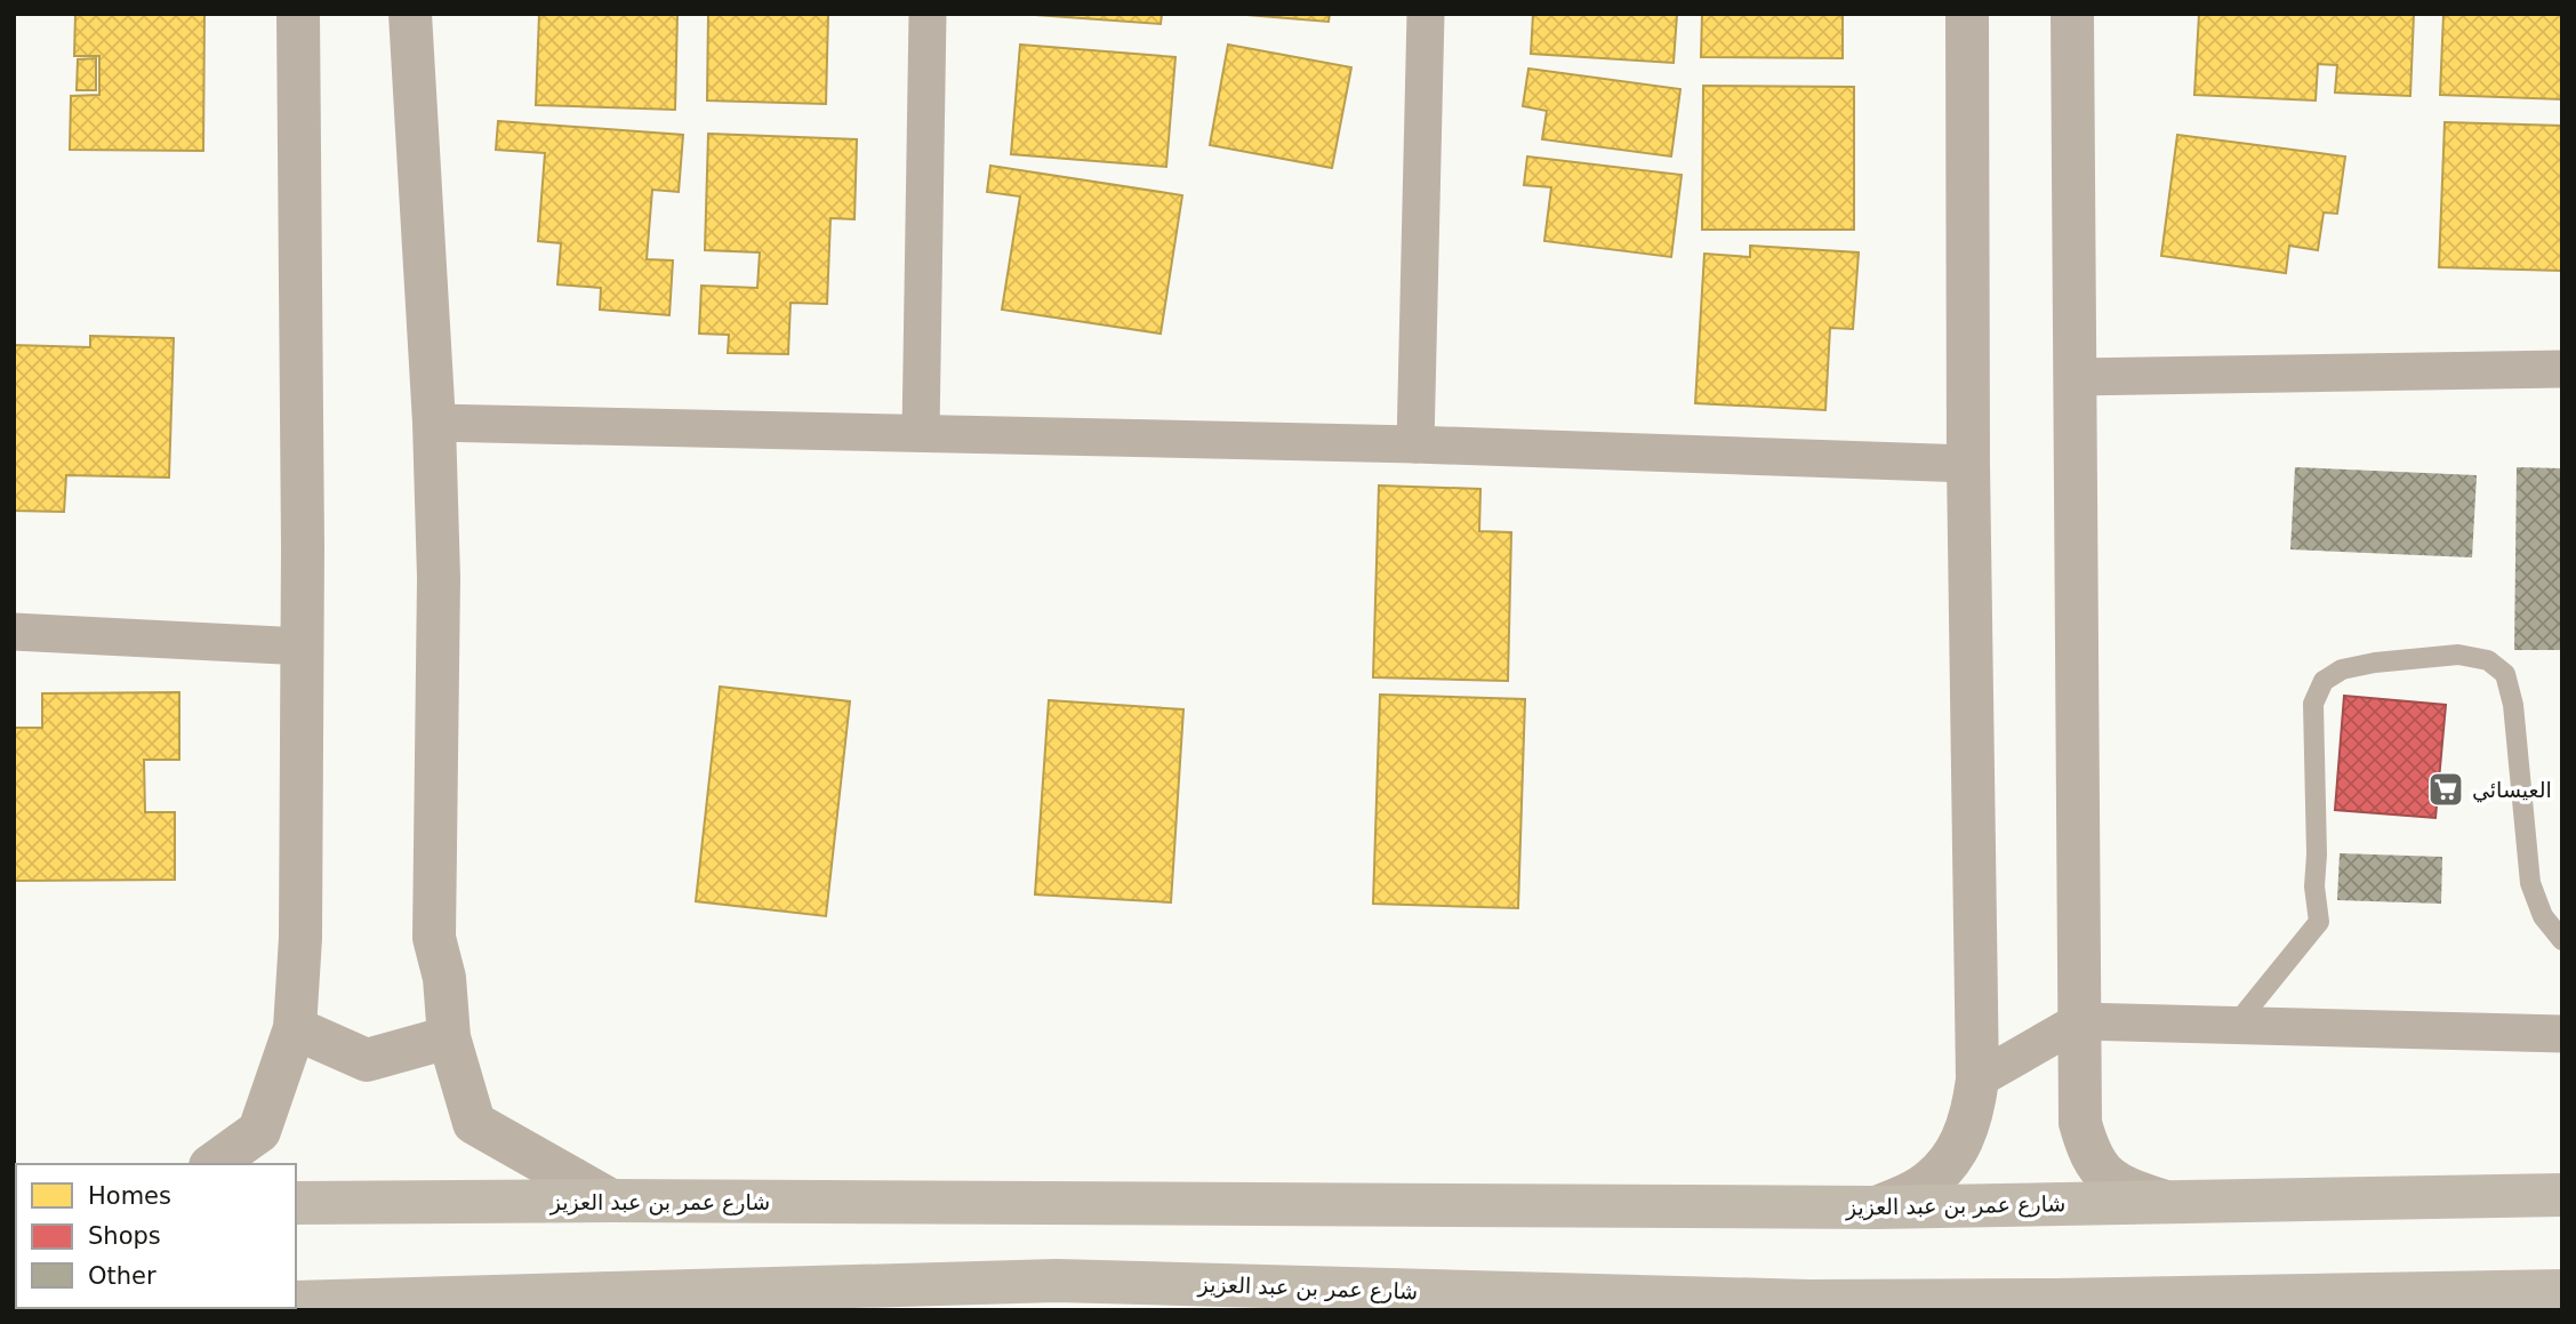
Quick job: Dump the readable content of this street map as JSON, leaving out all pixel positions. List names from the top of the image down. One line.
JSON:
{"streets":{"main road":["شارع عمر بن عبد العزيز"]},"places":{"supermarket":["العيسائي"]},"legend":["Homes","Shops","Other"]}
